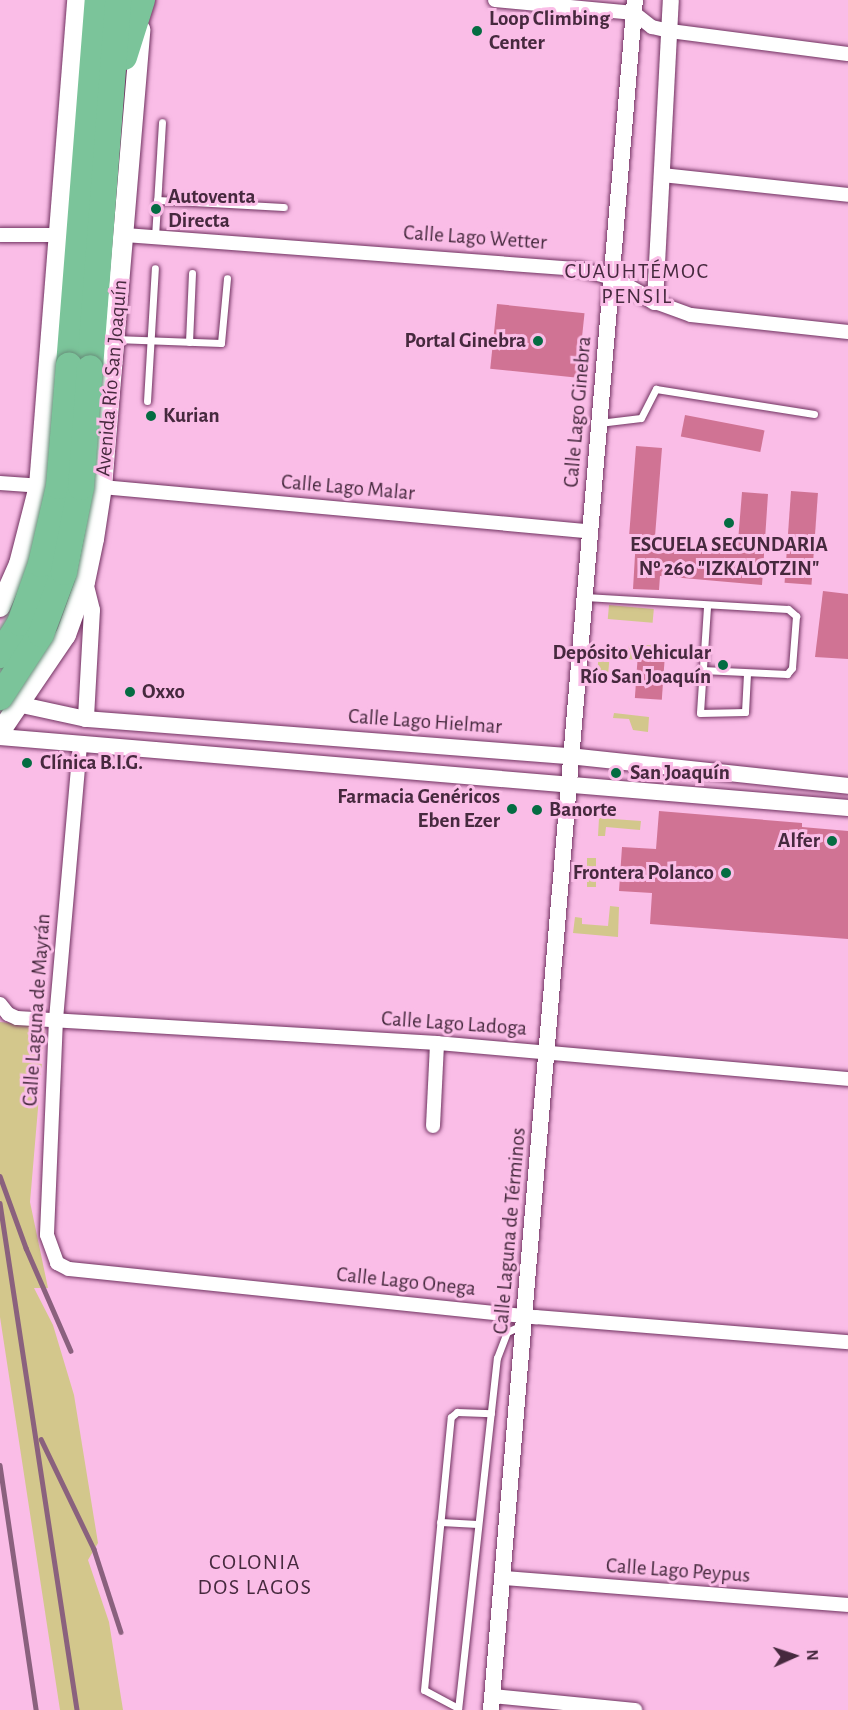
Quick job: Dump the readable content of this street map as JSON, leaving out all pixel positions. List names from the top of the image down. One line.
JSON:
{"streets":{"highway":["Avenida Río San Joaquín"],"street":["Calle Lago Wetter","Calle Lago Ginebra","Calle Lago Malar","Calle Lago Hielmar","Calle Laguna de Mayrán","Calle Lago Ladoga","Calle Laguna de Términos","Calle Lago Onega","Calle Lago Peypus"]},"crossings":[["Calle Lago Wetter","Avenida Río San Joaquín"],["Calle Lago Wetter","Calle Lago Ginebra"],["Avenida Río San Joaquín","Calle Lago Malar"],["Avenida Río San Joaquín","Calle Lago Hielmar"],["Calle Lago Ginebra","Calle Lago Malar"],["Calle Lago Ginebra","Calle Lago Hielmar"],["Calle Lago Ginebra","Calle Laguna de Términos"],["Calle Lago Hielmar","Calle Laguna de Términos"],["Calle Laguna de Mayrán","Calle Lago Ladoga"],["Calle Laguna de Mayrán","Calle Lago Onega"],["Calle Lago Ladoga","Calle Laguna de Términos"],["Calle Laguna de Términos","Calle Lago Onega"],["Calle Laguna de Términos","Calle Lago Peypus"]],"districts":["CUAUHTÉMOC PENSIL","COLONIA DOS LAGOS"],"places":["Loop Climbing Center","Autoventa Directa","Portal Ginebra","Kurian","ESCUELA SECUNDARIA Nº 260 \"IZKALOTZIN\"","Depósito Vehicular Río San Joaquín","Oxxo","Clínica B.I.G.","San Joaquín","Farmacia Genéricos Eben Ezer","Banorte","Alfer","Frontera Polanco"],"north":"right"}
